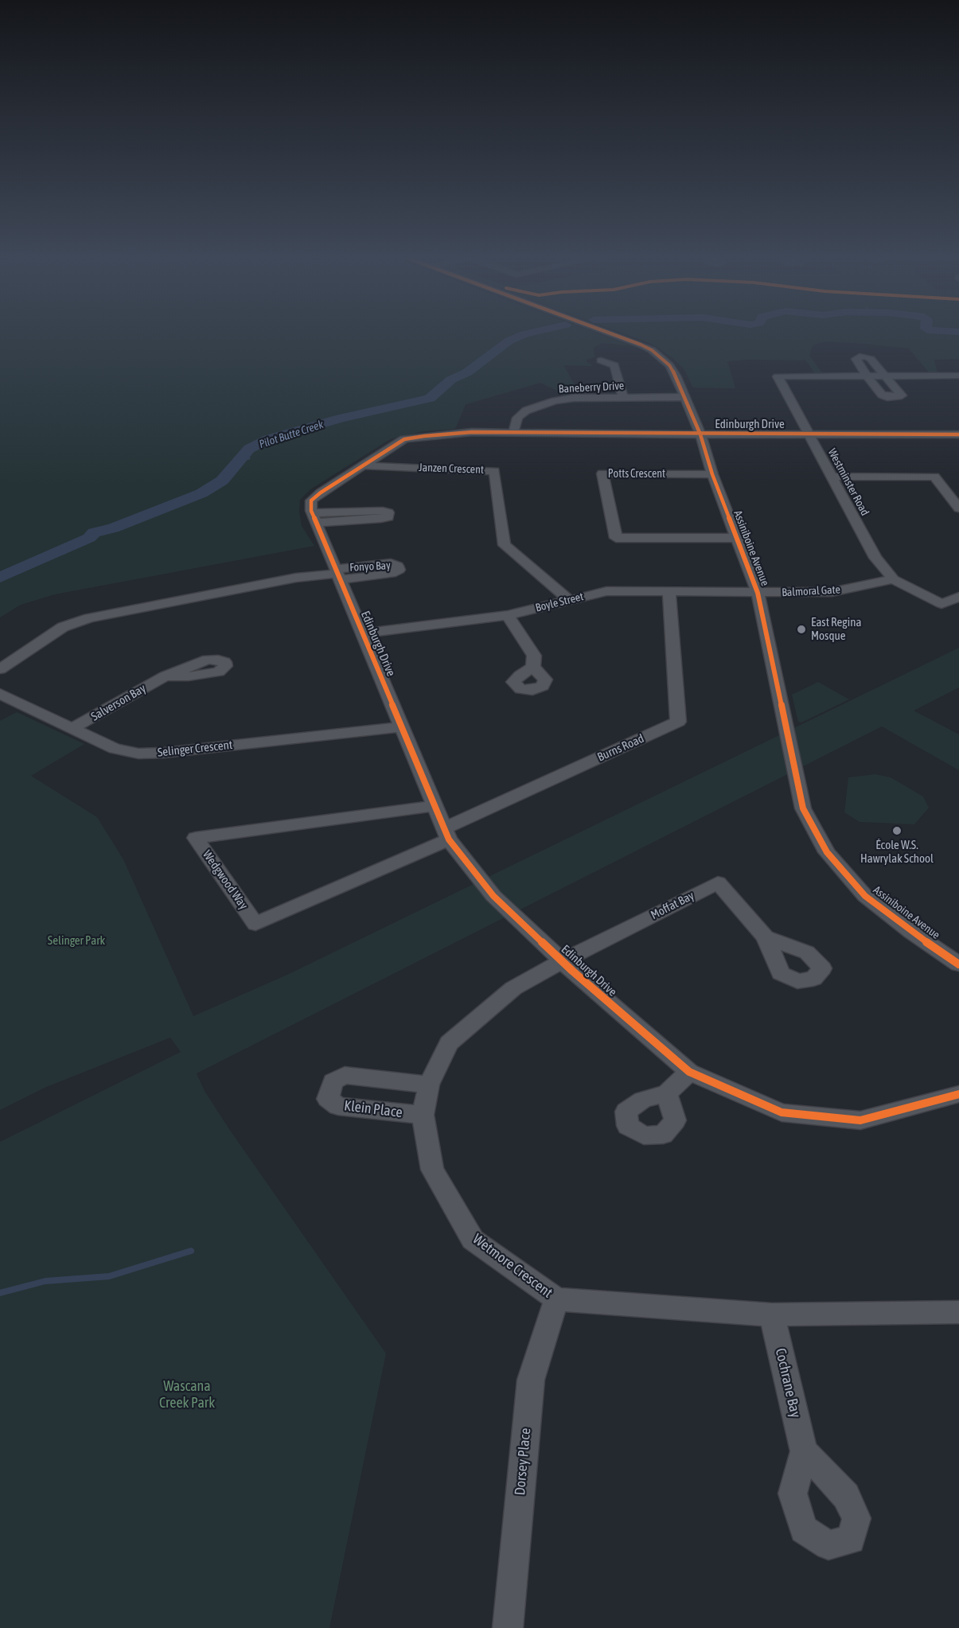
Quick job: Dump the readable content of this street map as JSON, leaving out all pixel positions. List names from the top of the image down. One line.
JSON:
{"streets":{"street":["Baneberry Drive","Edinburgh Drive","Janzen Crescent","Potts Crescent","Westminster Road","Assiniboine Avenue","Balmoral Gate","Boyle Street","Salverson Bay","Burns Road","Selinger Crescent","Wedgwood Way","Moffat Bay","Klein Place","Wetmore Crescent","Cochrane Bay","Dorsey Place"]},"crossings":[["Baneberry Drive","Edinburgh Drive"],["Baneberry Drive","Assiniboine Avenue"],["Edinburgh Drive","Janzen Crescent"],["Edinburgh Drive","Westminster Road"],["Edinburgh Drive","Assiniboine Avenue"],["Edinburgh Drive","Boyle Street"],["Edinburgh Drive","Burns Road"],["Edinburgh Drive","Selinger Crescent"],["Edinburgh Drive","Wedgwood Way"],["Edinburgh Drive","Moffat Bay"],["Edinburgh Drive","Wetmore Crescent"],["Janzen Crescent","Boyle Street"],["Potts Crescent","Assiniboine Avenue"],["Westminster Road","Balmoral Gate"],["Assiniboine Avenue","Balmoral Gate"],["Assiniboine Avenue","Boyle Street"],["Balmoral Gate","Boyle Street"],["Boyle Street","Burns Road"],["Salverson Bay","Selinger Crescent"],["Burns Road","Wedgwood Way"],["Moffat Bay","Wetmore Crescent"],["Klein Place","Wetmore Crescent"],["Wetmore Crescent","Cochrane Bay"],["Wetmore Crescent","Dorsey Place"]],"water":["Pilot Butte Creek"],"parks":["Selinger Park","Wascana Creek Park"],"places":["East Regina Mosque","École W.S. Hawrylak School"]}
